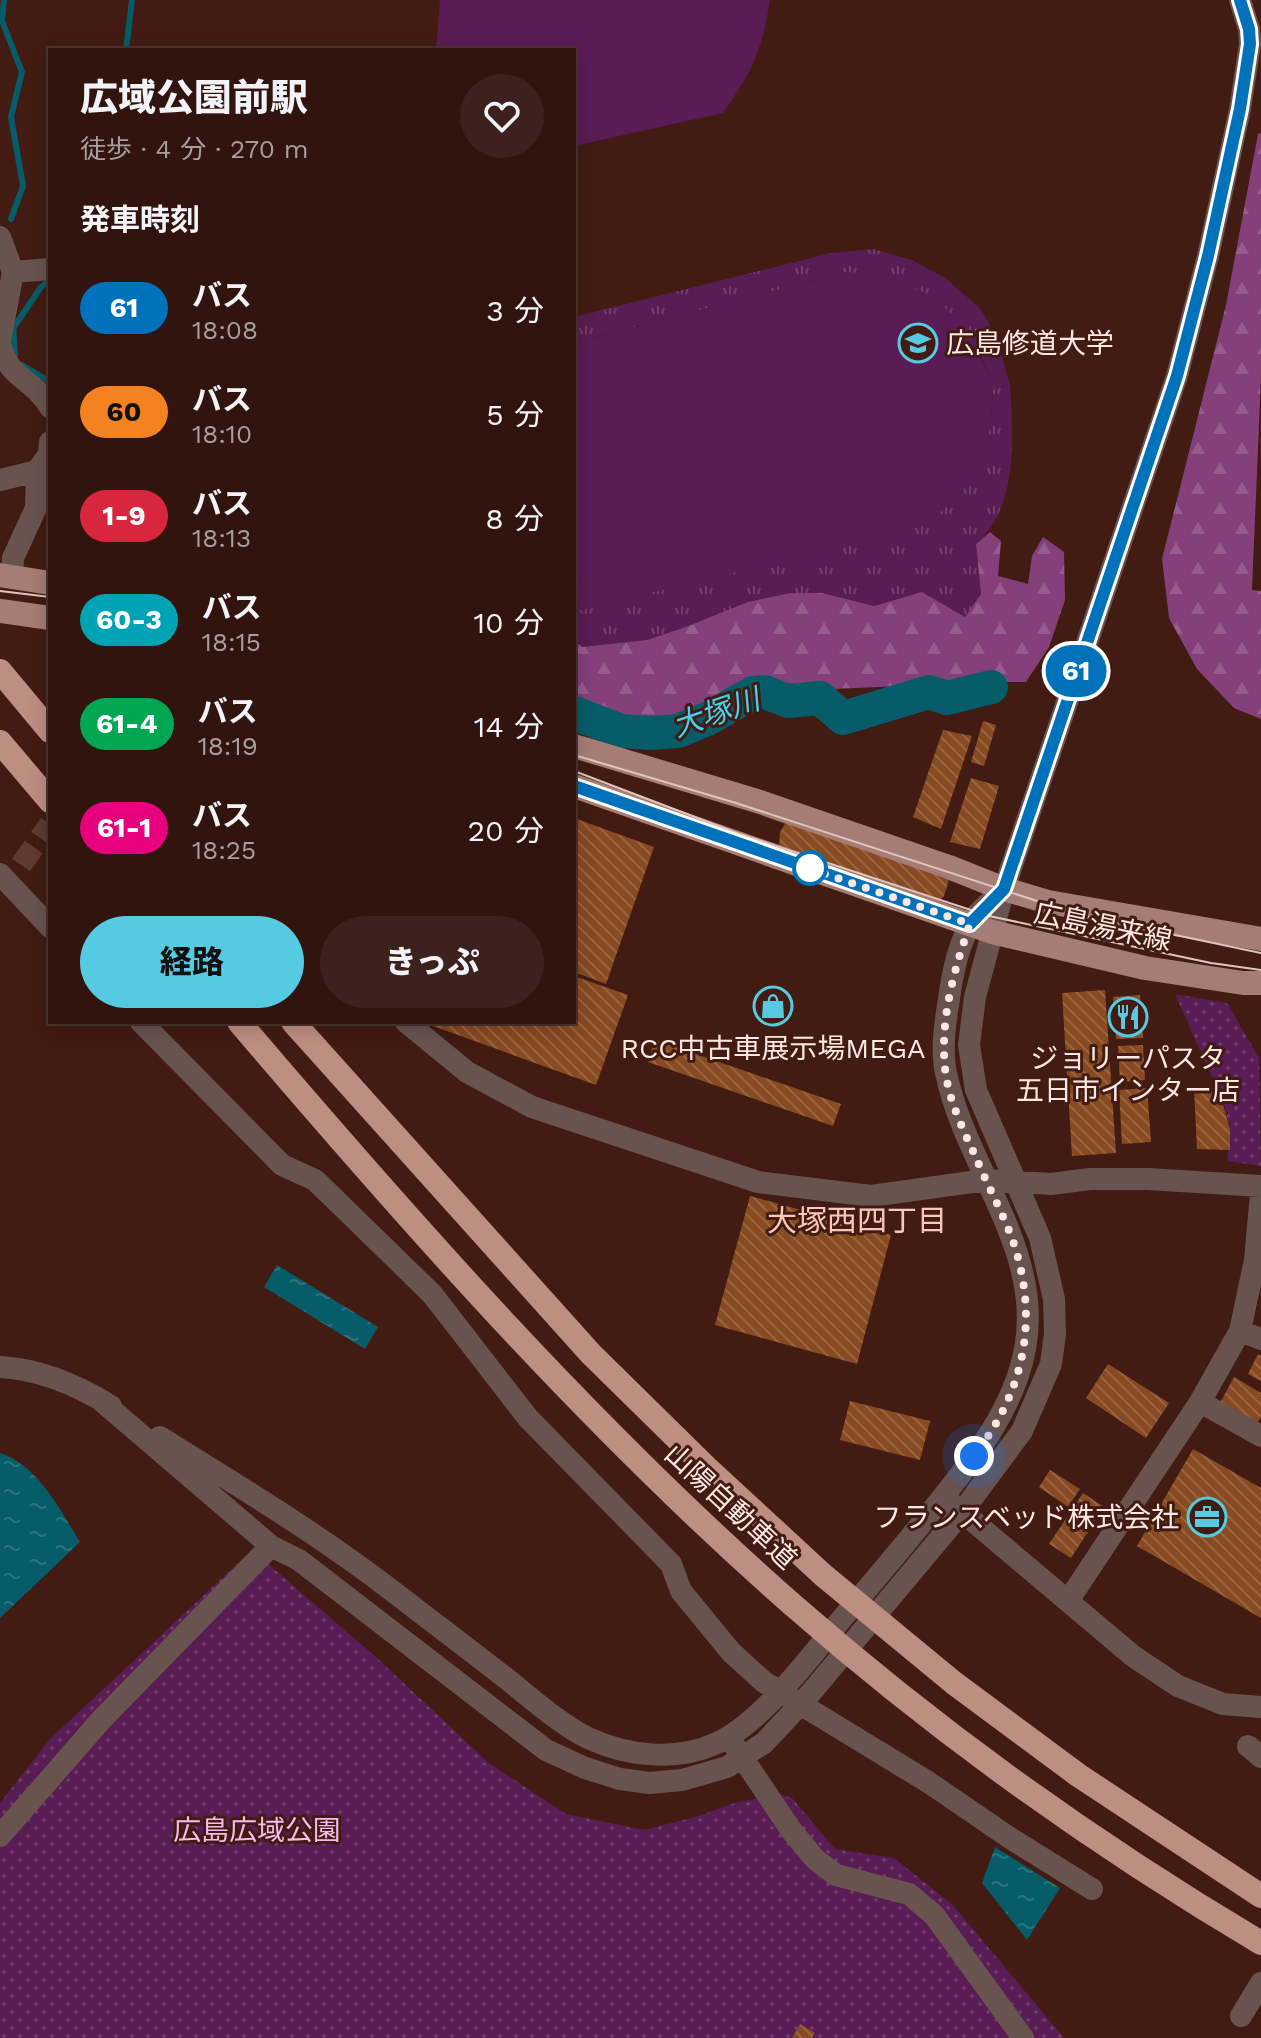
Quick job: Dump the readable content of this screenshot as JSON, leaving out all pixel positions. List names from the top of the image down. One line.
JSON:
{"streets":{"highway":["山陽自動車道"],"main road":["広島湯来線"]},"districts":["大塚西四丁目"],"water":["大塚川"],"parks":["広島広域公園"],"places":{"school or university":["広島修道大学"],"shop":["RCC中古車展示場MEGA"],"restaurant":["ジョリーパスタ 五日市インター店"],"office":["フランスベッド株式会社"]},"lines":["bus line 61"],"page":{"on_map":"61","heading":[["広域公園前駅","徒歩 · 4 分 · 270 m"],"発車時刻"],"list":[{"mark":"61","name":"バス","note":"18:08","value":"3 分"},{"mark":"60","name":"バス","note":"18:10","value":"5 分"},{"mark":"1-9","name":"バス","note":"18:13","value":"8 分"},{"mark":"60-3","name":"バス","note":"18:15","value":"10 分"},{"mark":"61-4","name":"バス","note":"18:19","value":"14 分"},{"mark":"61-1","name":"バス","note":"18:25","value":"20 分"}],"buttons":["経路","きっぷ"]}}
